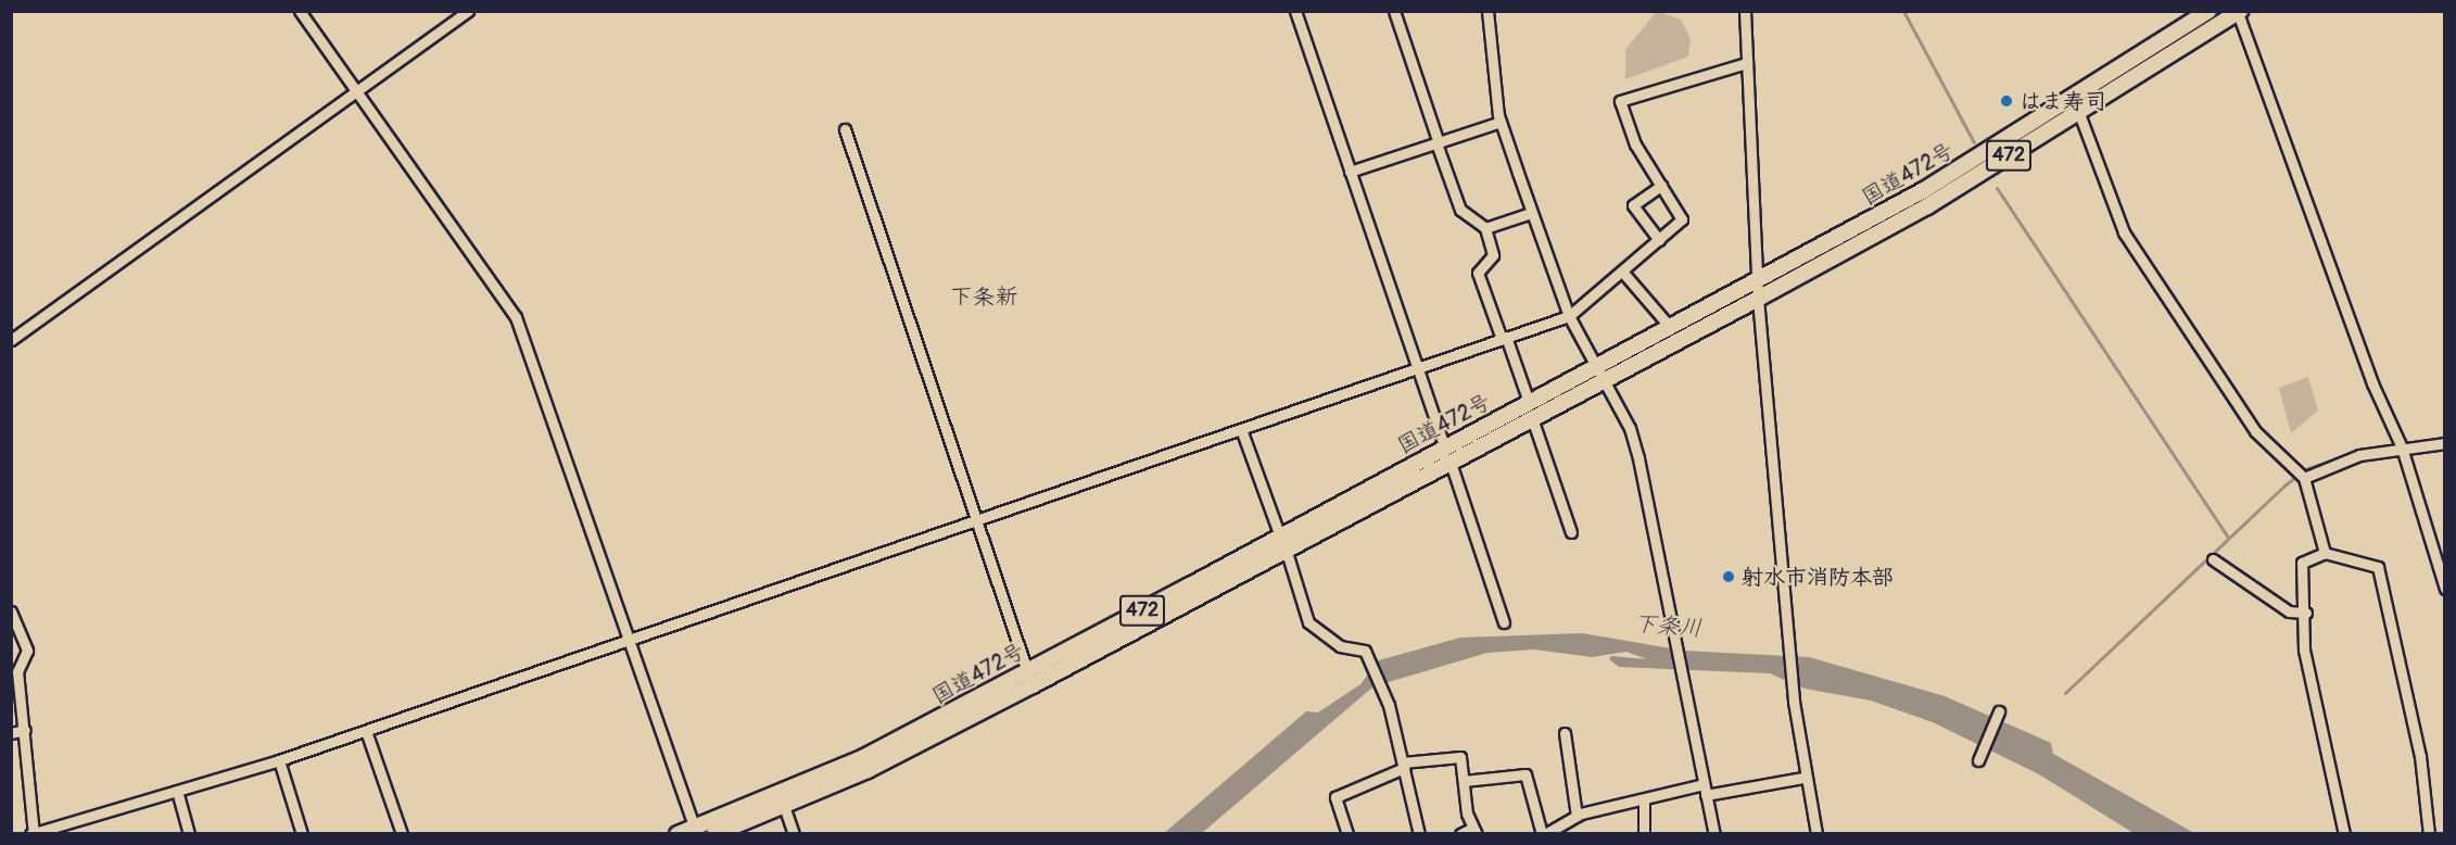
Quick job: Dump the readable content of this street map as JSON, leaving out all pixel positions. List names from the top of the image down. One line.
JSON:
{"streets":{"highway":["472","国道472号"]},"districts":["下条新"],"water":["下条川"],"places":["はま寿司","射水市消防本部"]}
